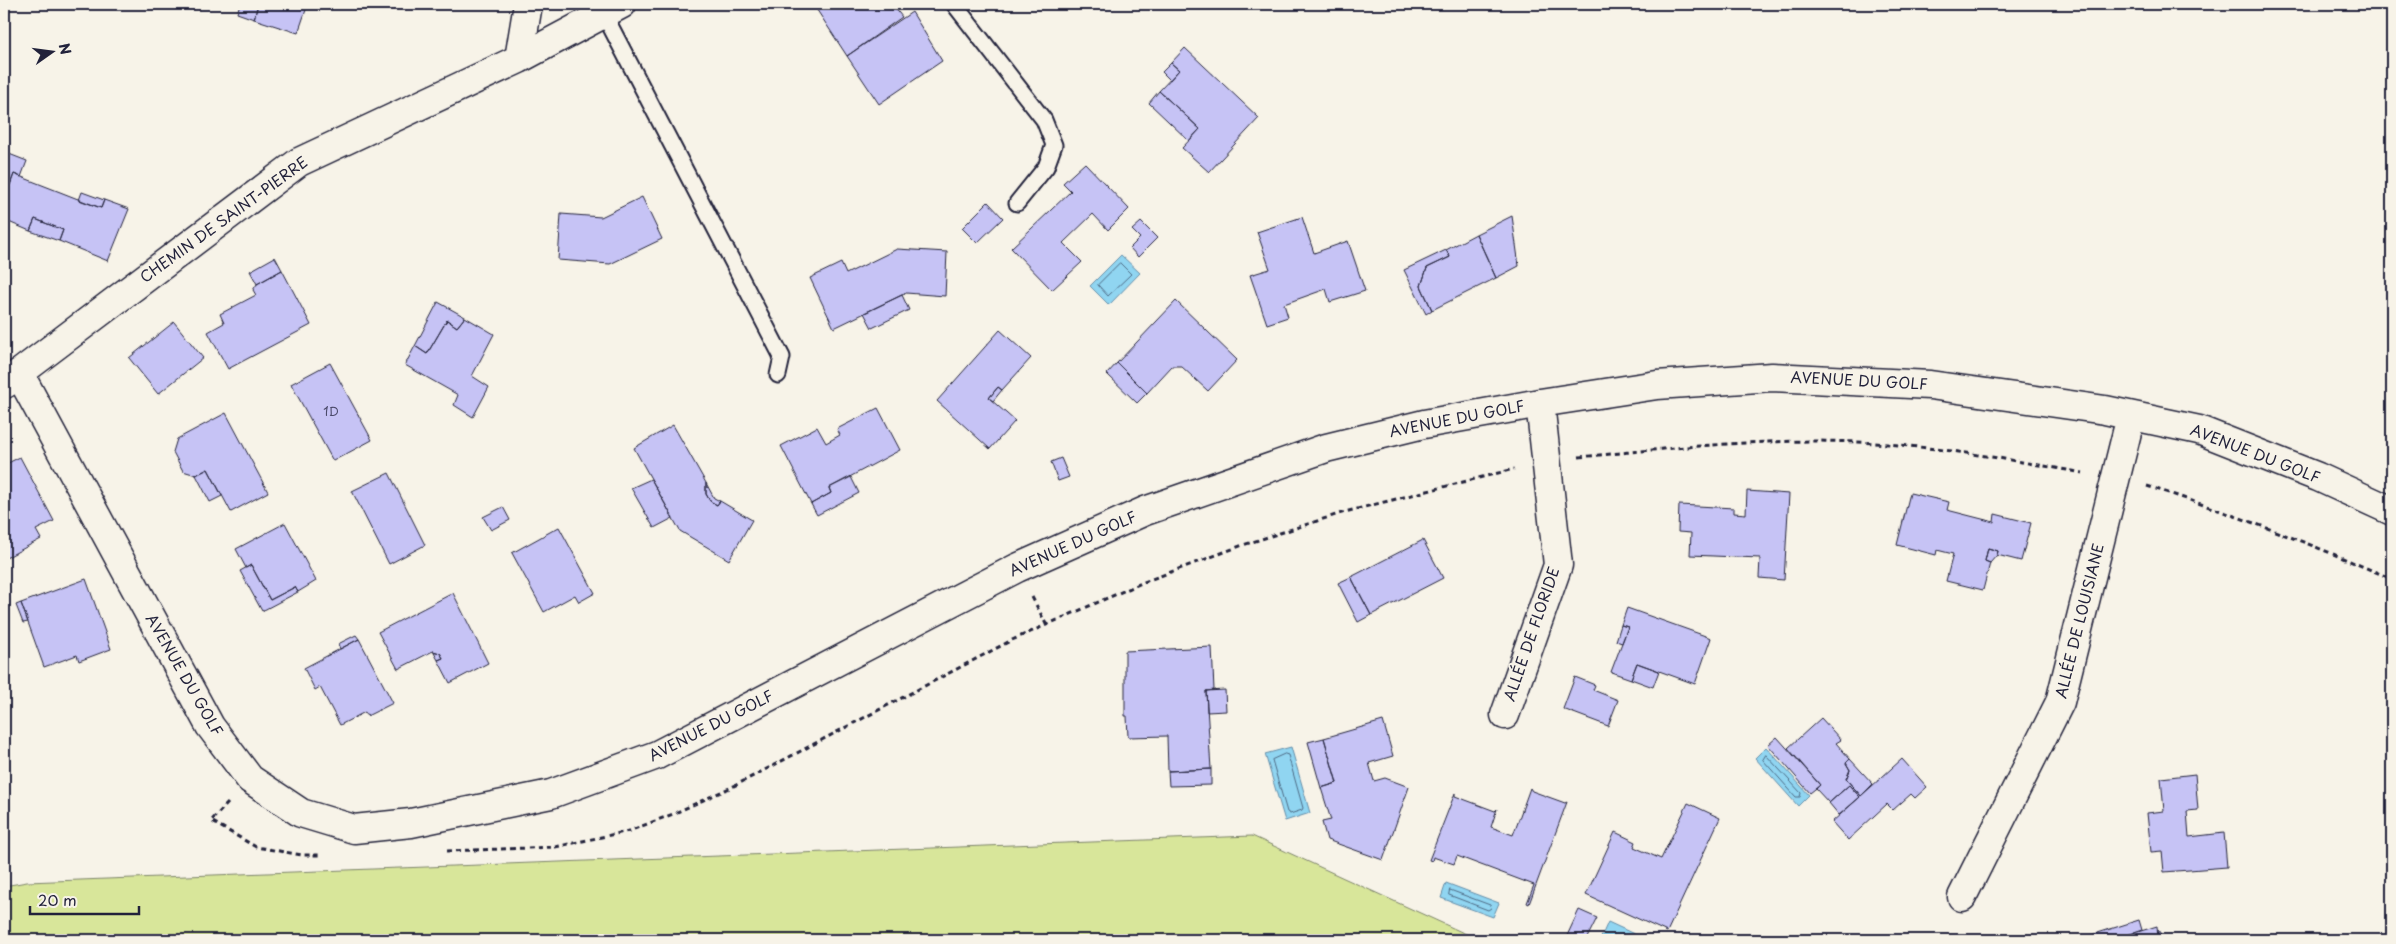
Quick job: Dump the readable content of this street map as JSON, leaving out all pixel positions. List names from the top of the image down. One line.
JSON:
{"streets":{"street":["CHEMIN DE SAINT-PIERRE","AVENUE DU GOLF","ALLÉE DE LOUISIANE","ALLÉE DE FLORIDE"]},"crossings":[["CHEMIN DE SAINT-PIERRE","AVENUE DU GOLF"],["AVENUE DU GOLF","ALLÉE DE LOUISIANE"],["AVENUE DU GOLF","ALLÉE DE FLORIDE"]],"house_numbers":["1D"],"scale_bar":"20 m","north":"right"}
